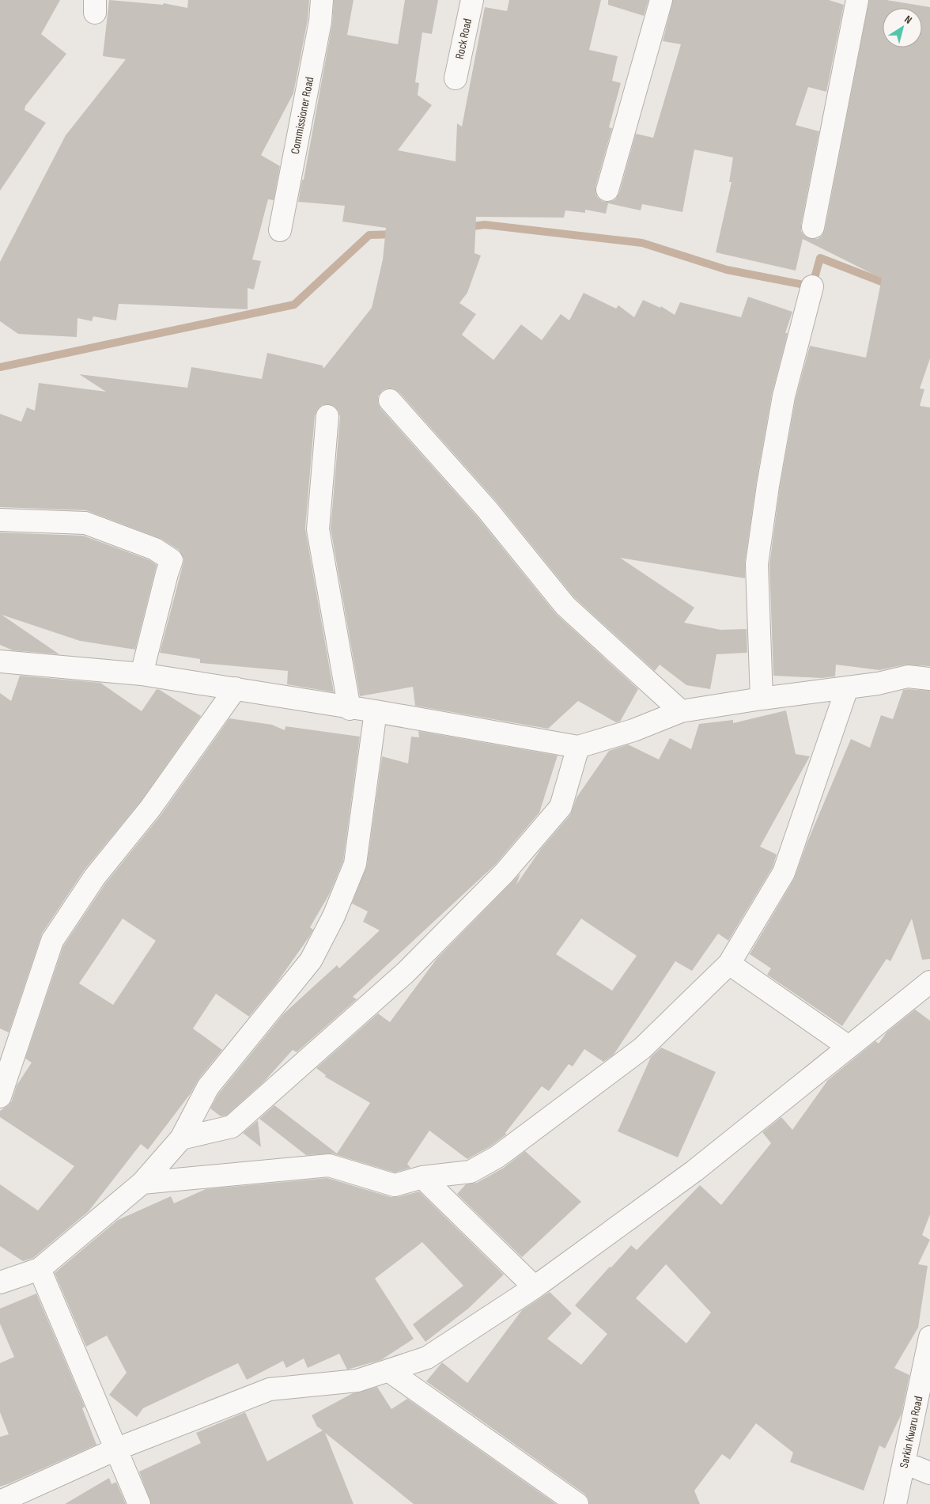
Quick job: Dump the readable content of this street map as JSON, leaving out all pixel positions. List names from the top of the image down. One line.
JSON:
{"streets":{"street":["Rock Road","Commissioner Road","Sarkin Kwaru Road"]},"north":"top right"}
